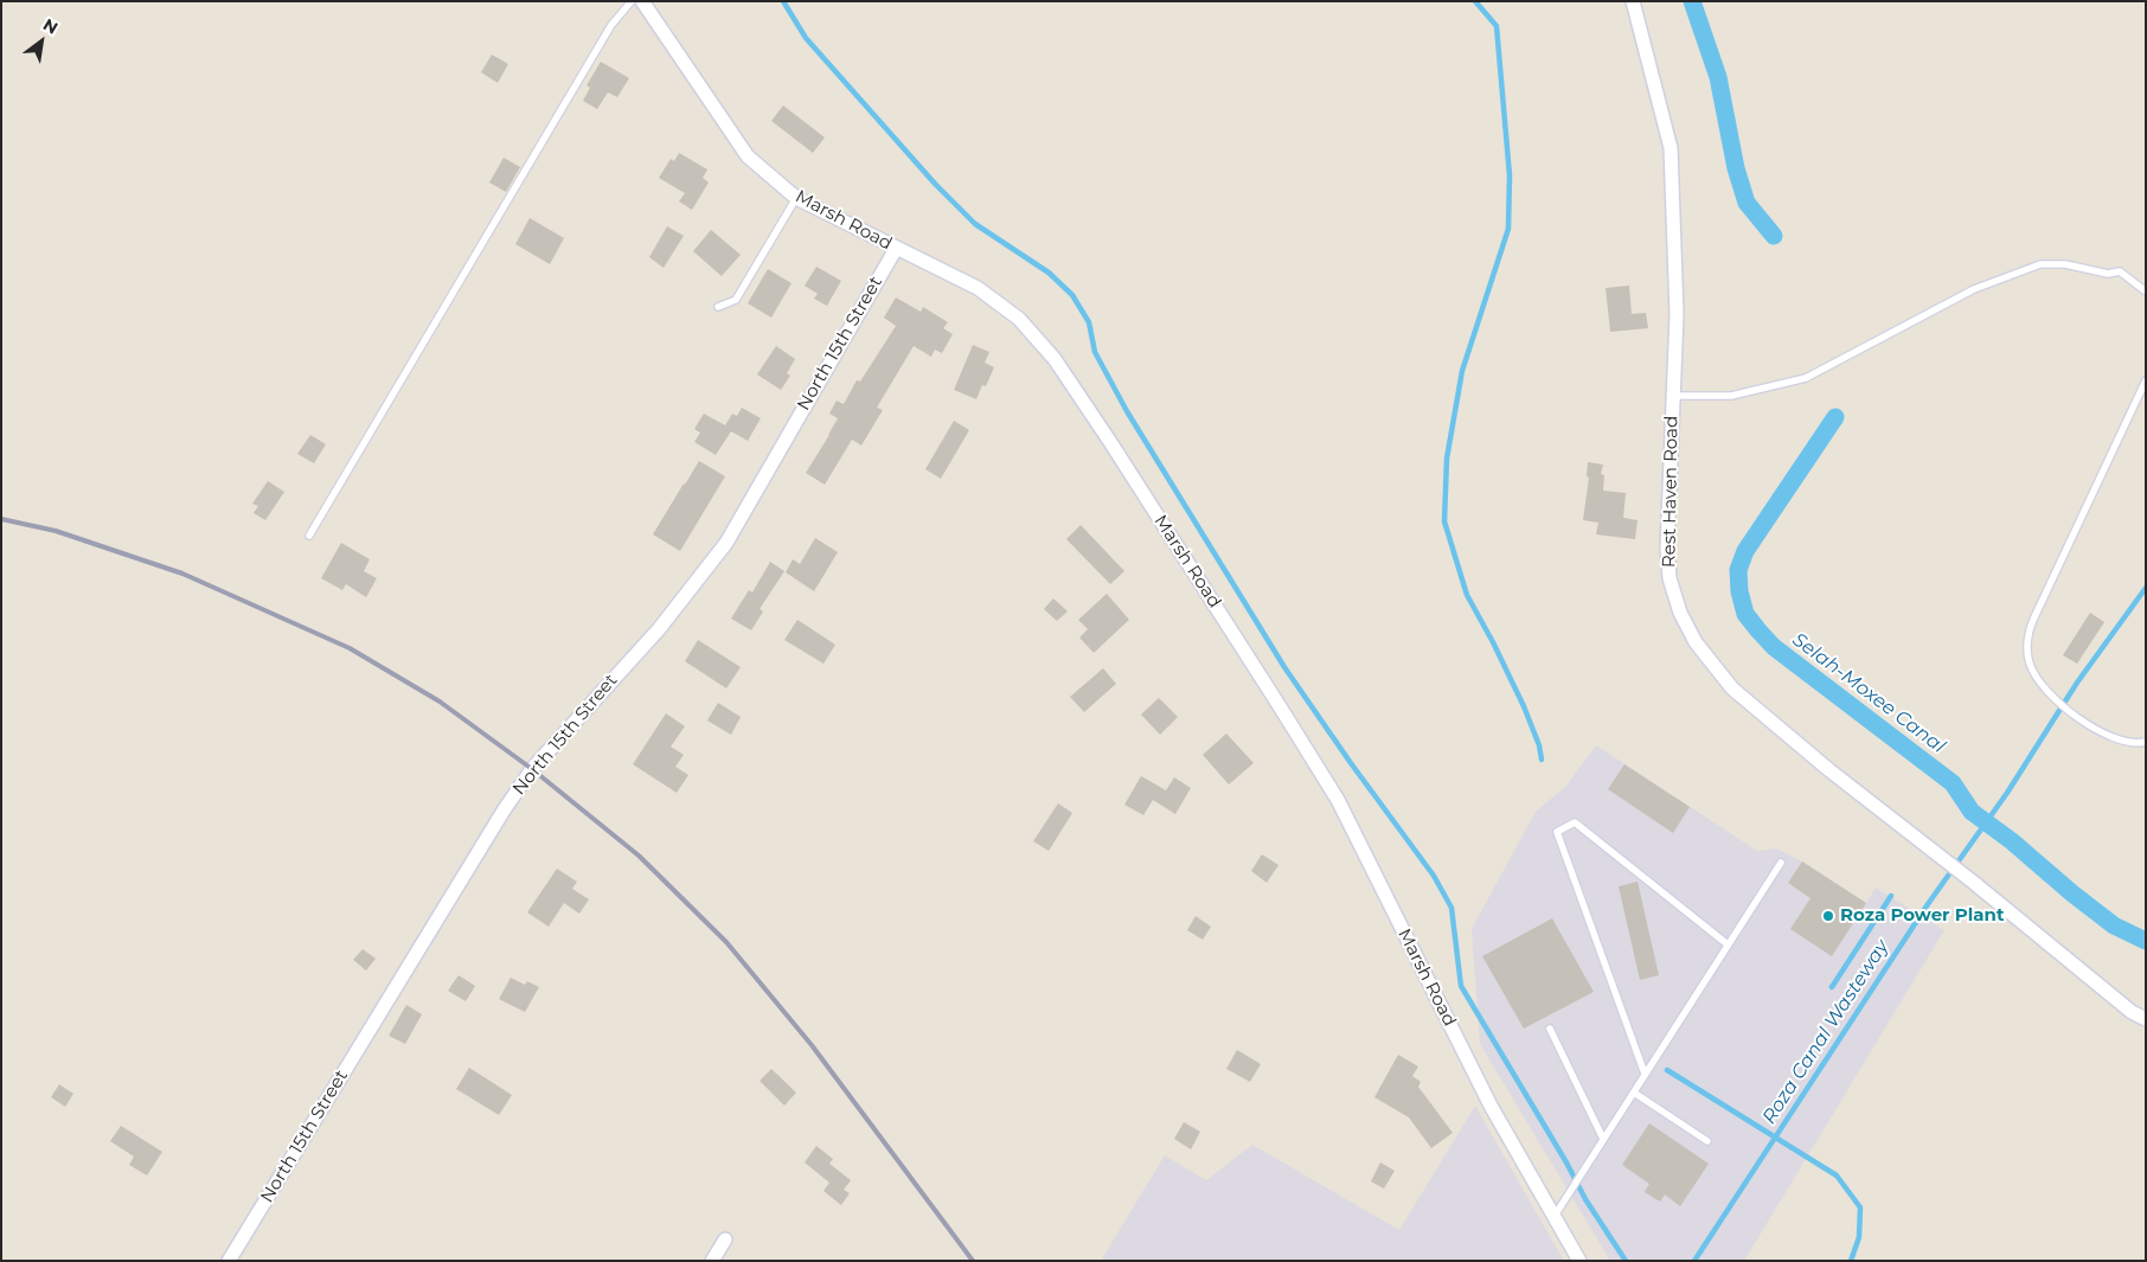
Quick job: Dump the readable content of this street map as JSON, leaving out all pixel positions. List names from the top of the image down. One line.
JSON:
{"streets":{"street":["Marsh Road","North 15th Street","Rest Haven Road"]},"crossings":[["Marsh Road","North 15th Street"]],"water":["Selah-Moxee Canal","Roza Canal Wasteway"],"places":["Roza Power Plant"],"north":"top right"}
